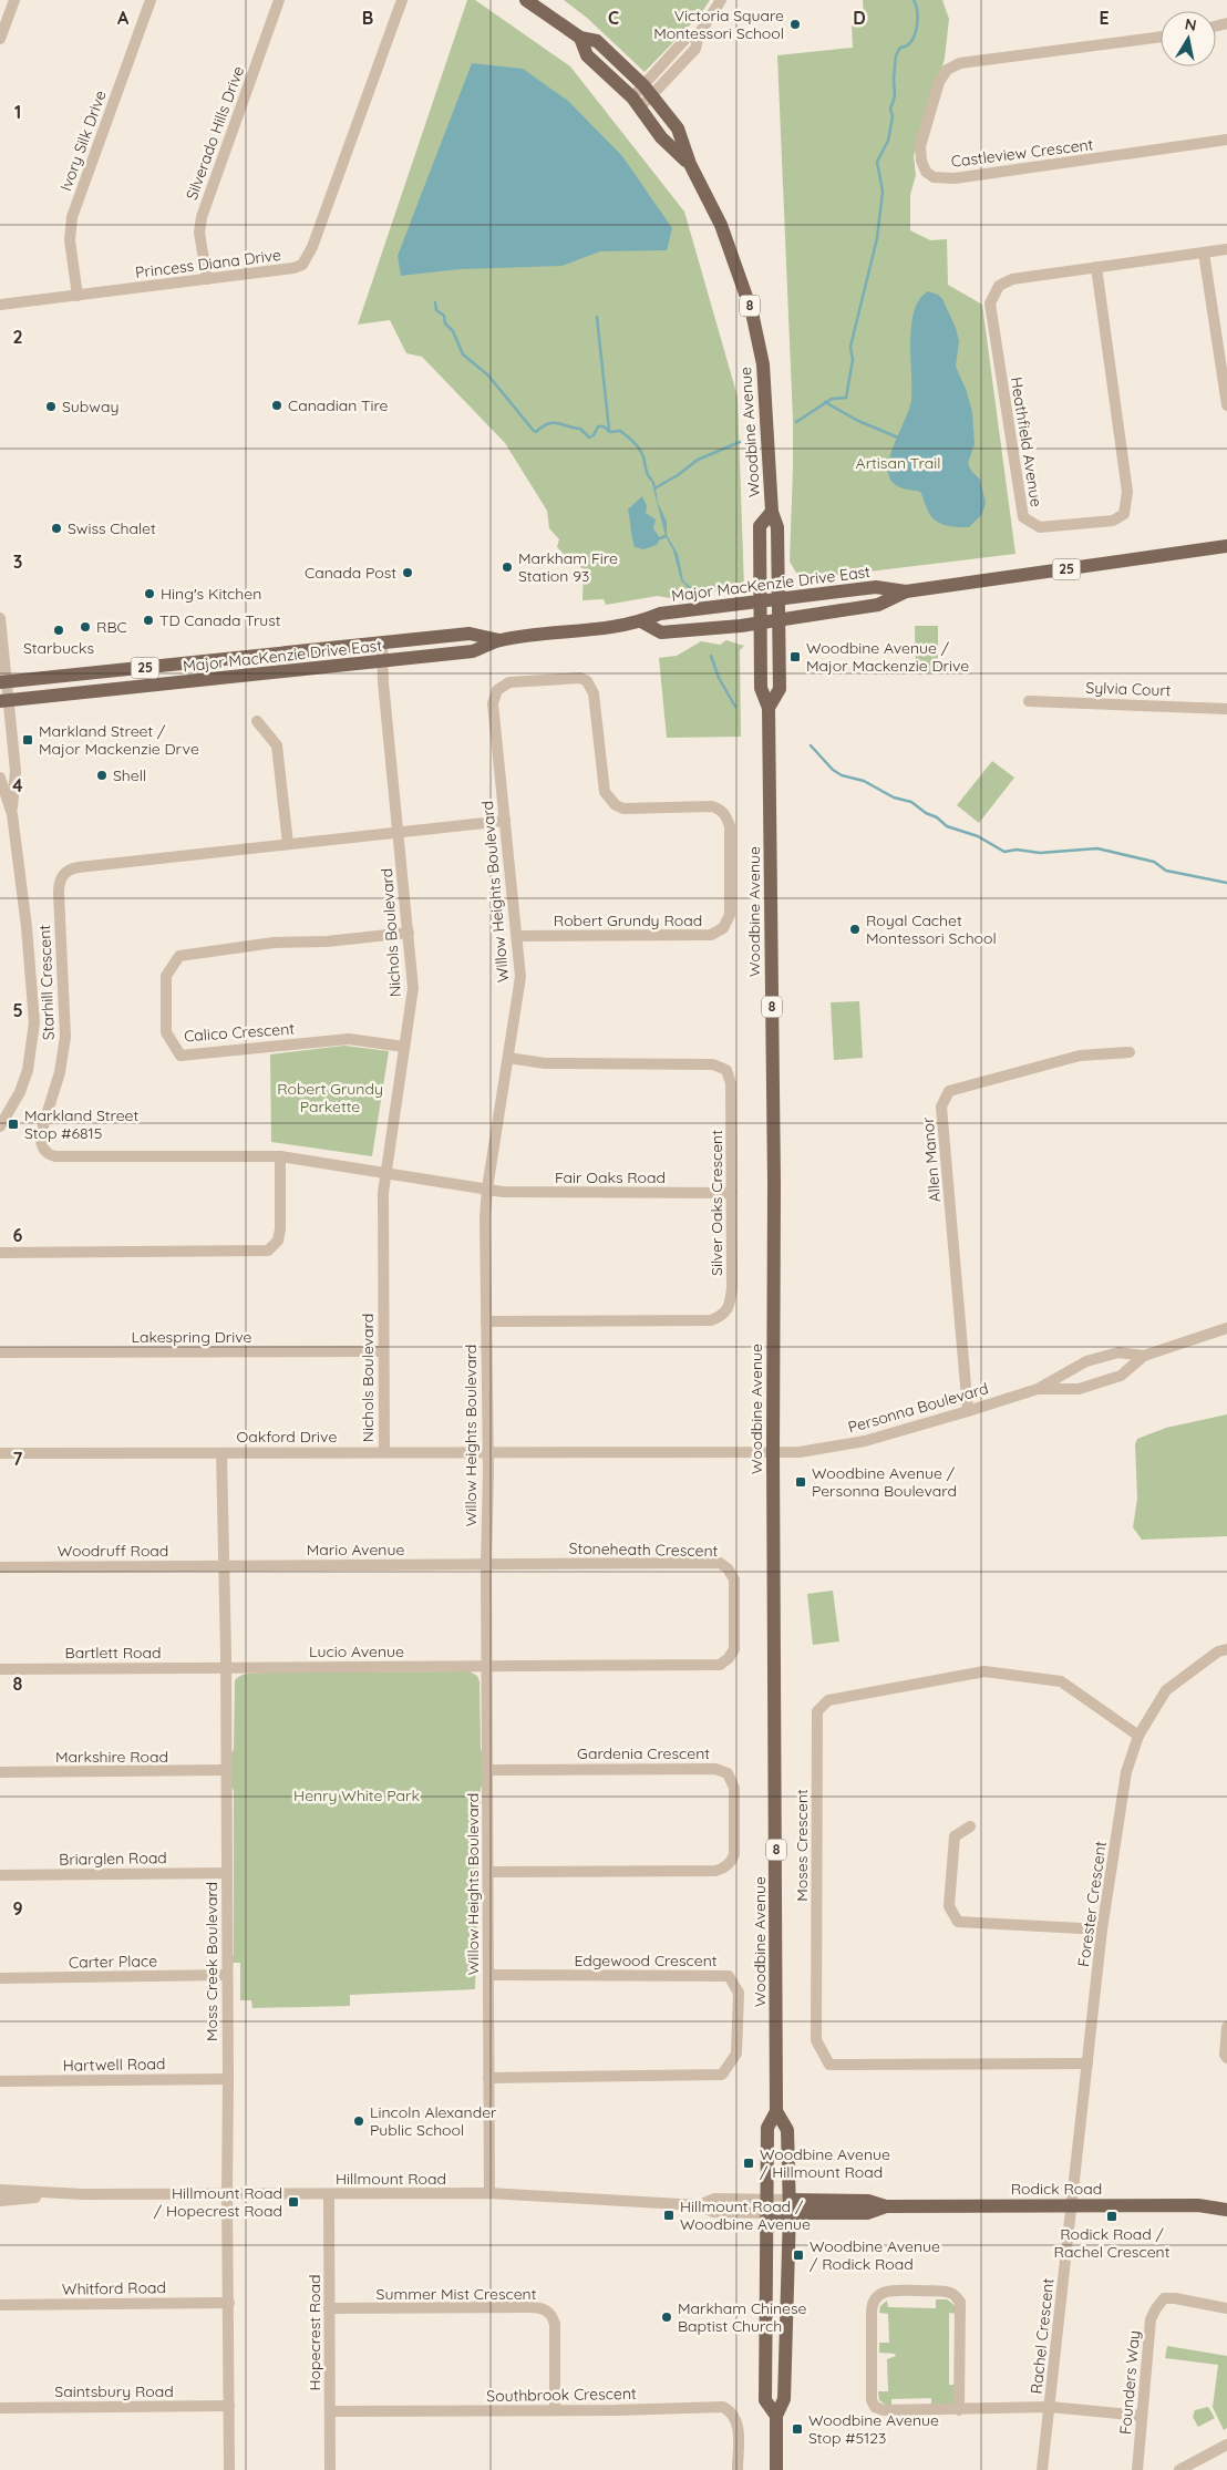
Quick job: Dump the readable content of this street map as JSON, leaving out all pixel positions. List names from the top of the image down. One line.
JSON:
{"streets":{"main road":["8","Woodbine Avenue","25","Major MacKenzie Drive East","Rodick Road"],"street":["Silverado Hills Drive","Ivory Silk Drive","Castleview Crescent","Princess Diana Drive","Heathfield Avenue","Sylvia Court","Willow Heights Boulevard","Robert Grundy Road","Nichols Boulevard","Starhill Crescent","Calico Crescent","Allen Manor","Fair Oaks Road","Silver Oaks Crescent","Lakespring Drive","Personna Boulevard","Oakford Drive","Mario Avenue","Stoneheath Crescent","Woodruff Road","Lucio Avenue","Bartlett Road","Gardenia Crescent","Markshire Road","Moses Crescent","Briarglen Road","Forester Crescent","Edgewood Crescent","Carter Place","Moss Creek Boulevard","Hartwell Road","Hillmount Road","Whitford Road","Summer Mist Crescent","Hopecrest Road","Rachel Crescent","Founders Way","Saintsbury Road","Southbrook Crescent"]},"crossings":[["Silverado Hills Drive","Princess Diana Drive"],["Ivory Silk Drive","Princess Diana Drive"],["Woodbine Avenue","Major MacKenzie Drive East"],["Woodbine Avenue","Personna Boulevard"],["Woodbine Avenue","Oakford Drive"],["Woodbine Avenue","Hillmount Road"],["Woodbine Avenue","Rodick Road"],["Major MacKenzie Drive East","Nichols Boulevard"],["Willow Heights Boulevard","Robert Grundy Road"],["Willow Heights Boulevard","Starhill Crescent"],["Willow Heights Boulevard","Fair Oaks Road"],["Willow Heights Boulevard","Silver Oaks Crescent"],["Willow Heights Boulevard","Oakford Drive"],["Willow Heights Boulevard","Mario Avenue"],["Willow Heights Boulevard","Stoneheath Crescent"],["Willow Heights Boulevard","Lucio Avenue"],["Willow Heights Boulevard","Gardenia Crescent"],["Willow Heights Boulevard","Edgewood Crescent"],["Willow Heights Boulevard","Hillmount Road"],["Nichols Boulevard","Starhill Crescent"],["Nichols Boulevard","Calico Crescent"],["Nichols Boulevard","Lakespring Drive"],["Nichols Boulevard","Oakford Drive"],["Starhill Crescent","Fair Oaks Road"],["Allen Manor","Personna Boulevard"],["Fair Oaks Road","Silver Oaks Crescent"],["Personna Boulevard","Oakford Drive"],["Oakford Drive","Moss Creek Boulevard"],["Mario Avenue","Stoneheath Crescent"],["Mario Avenue","Woodruff Road"],["Mario Avenue","Moss Creek Boulevard"],["Stoneheath Crescent","Lucio Avenue"],["Woodruff Road","Moss Creek Boulevard"],["Lucio Avenue","Bartlett Road"],["Lucio Avenue","Moss Creek Boulevard"],["Bartlett Road","Moss Creek Boulevard"],["Markshire Road","Moss Creek Boulevard"],["Moses Crescent","Forester Crescent"],["Briarglen Road","Moss Creek Boulevard"],["Forester Crescent","Rodick Road"],["Forester Crescent","Rachel Crescent"],["Carter Place","Moss Creek Boulevard"],["Moss Creek Boulevard","Hartwell Road"],["Moss Creek Boulevard","Hillmount Road"],["Moss Creek Boulevard","Whitford Road"],["Moss Creek Boulevard","Saintsbury Road"],["Hillmount Road","Rodick Road"],["Hillmount Road","Hopecrest Road"],["Rodick Road","Rachel Crescent"],["Summer Mist Crescent","Hopecrest Road"],["Summer Mist Crescent","Southbrook Crescent"],["Hopecrest Road","Southbrook Crescent"]],"parks":["Artisan Trail","Robert Grundy Parkette","Henry White Park"],"places":{"other":["Victoria Square Montessori School","Canadian Tire","Subway","Swiss Chalet","Markham Fire Station 93","Canada Post","Hing's Kitchen","TD Canada Trust","RBC","Starbucks","Shell","Royal Cachet Montessori School","Lincoln Alexander Public School","Markham Chinese Baptist Church"],"transit":["Woodbine Avenue / Major Mackenzie Drive","Markland Street / Major Mackenzie Drve","Markland Street Stop #6815","Woodbine Avenue / Personna Boulevard","Woodbine Avenue / Hillmount Road","Hillmount Road / Hopecrest Road","Hillmount Road / Woodbine Avenue","Rodick Road / Rachel Crescent","Woodbine Avenue / Rodick Road","Woodbine Avenue Stop #5123"]},"north":"top","grid":{"columns":["A","B","C","D","E"],"rows":["1","2","3","4","5","6","7","8","9"]}}
